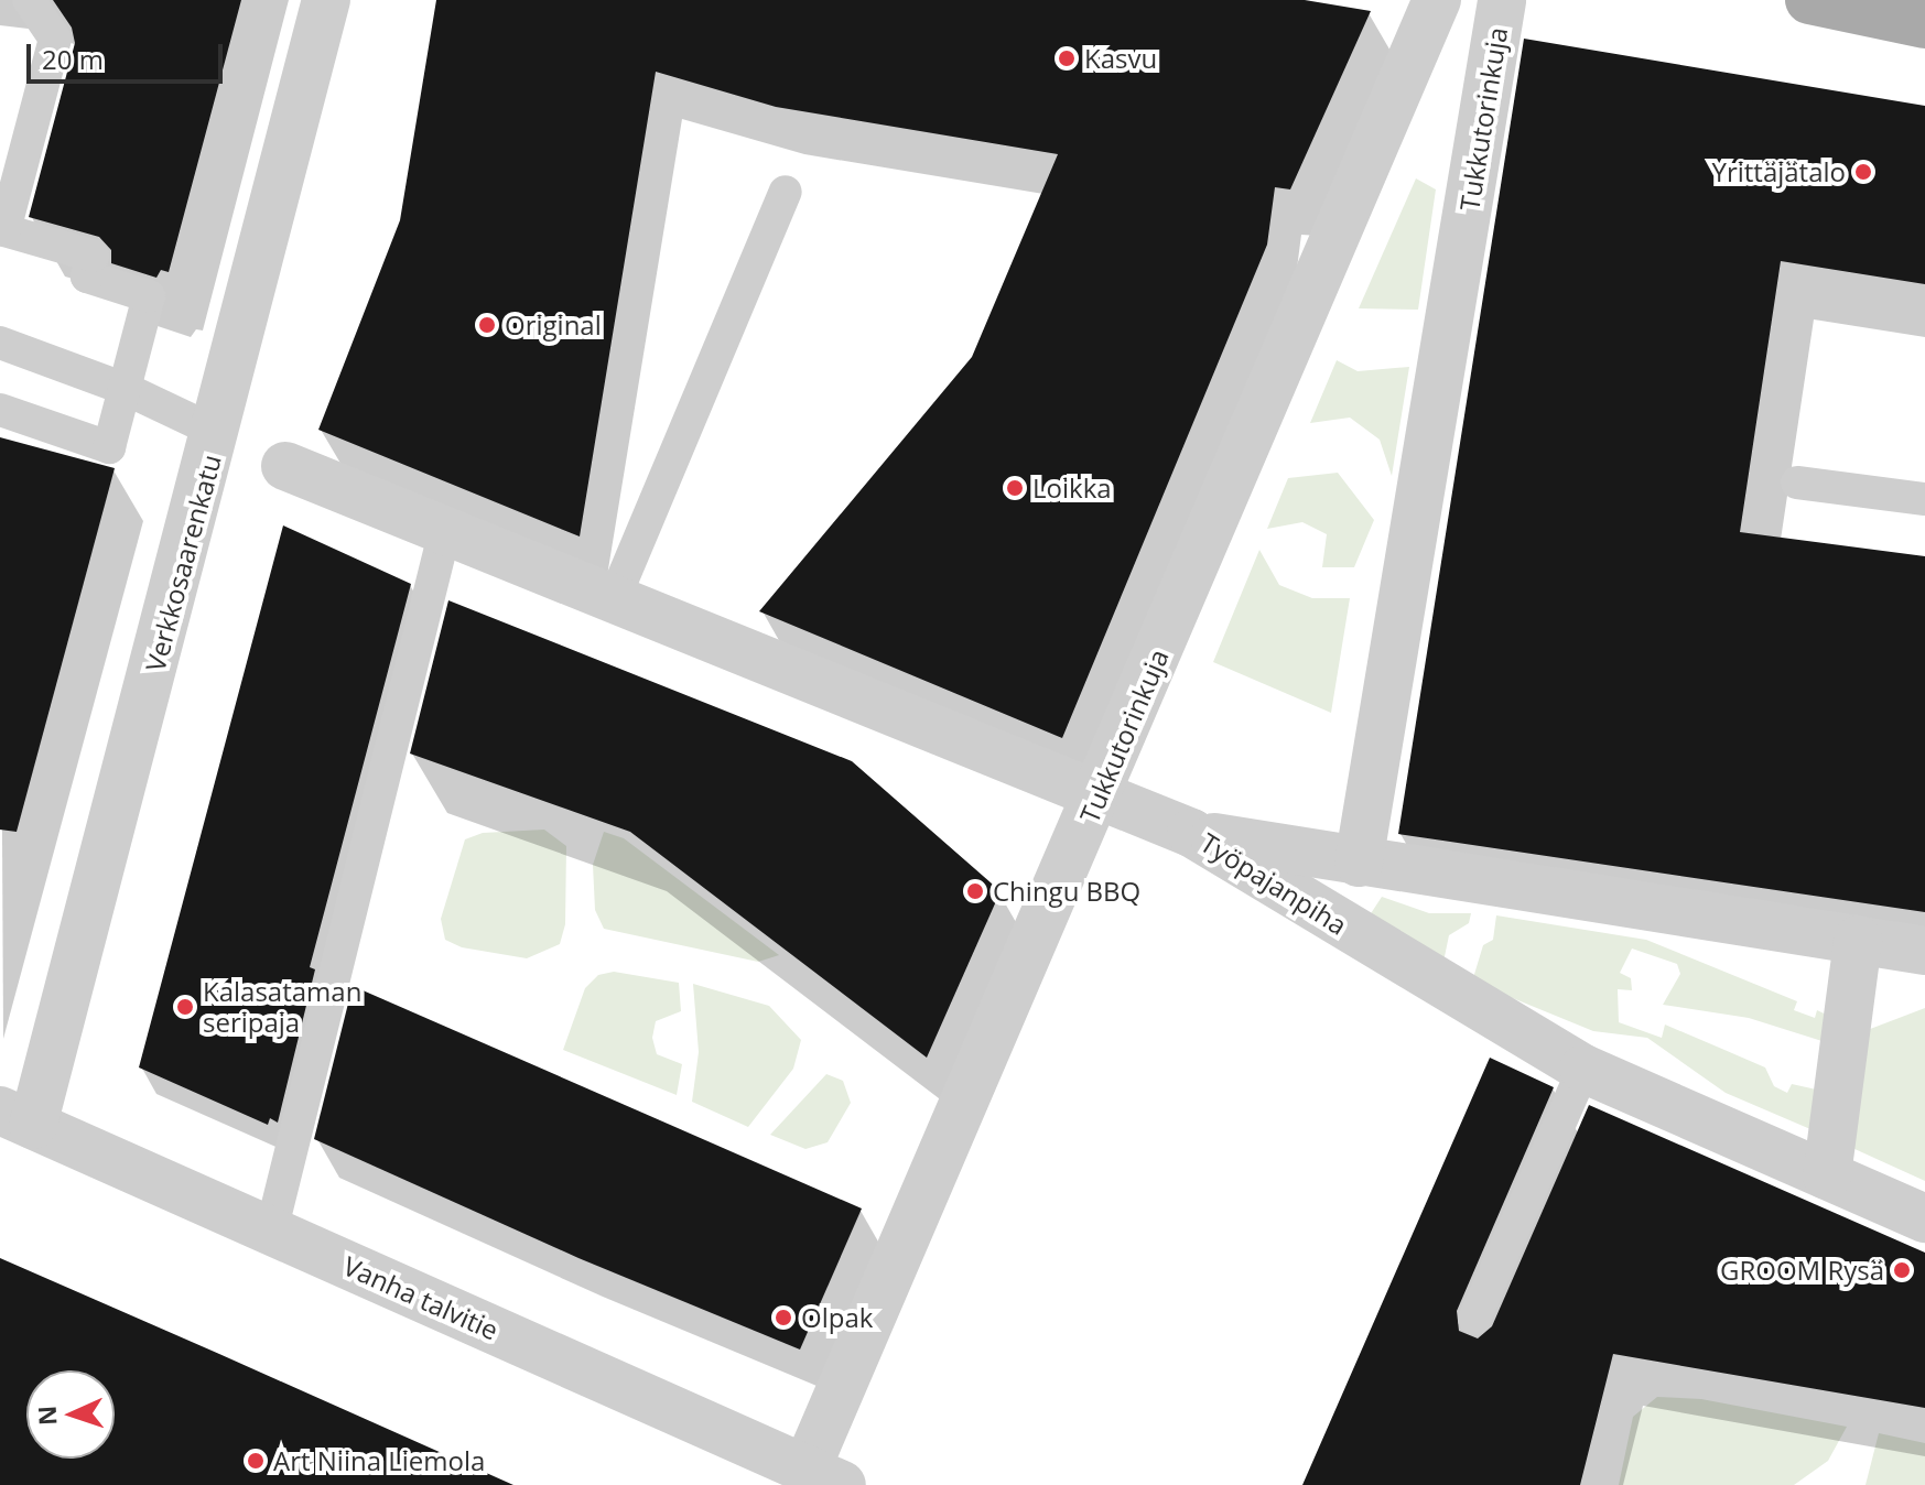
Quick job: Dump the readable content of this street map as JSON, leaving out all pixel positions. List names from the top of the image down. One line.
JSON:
{"streets":{"street":["Tukkutorinkuja","Verkkosaarenkatu","Työpajanpiha","Vanha talvitie"]},"crossings":[["Tukkutorinkuja","Työpajanpiha"],["Tukkutorinkuja","Vanha talvitie"],["Verkkosaarenkatu","Vanha talvitie"]],"places":["Kasvu","Yrittäjätalo","Original","Loikka","Chingu BBQ","Kalasataman seripaja","GROOM Rysä","Olpak","Art Niina Liemola"],"scale_bar":"20 m","north":"left"}
